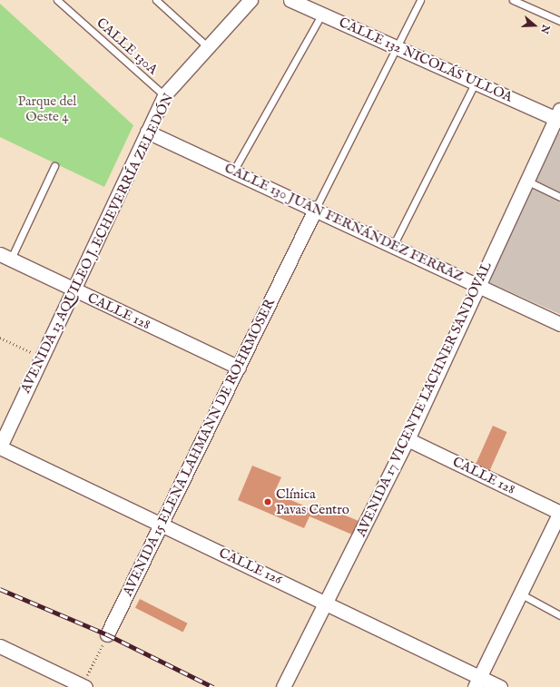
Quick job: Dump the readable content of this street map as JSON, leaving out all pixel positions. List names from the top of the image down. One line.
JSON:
{"streets":{"street":["CALLE 132 NICOLÁS ULLOA","CALLE 130 JUAN FERNÁNDEZ FERRAZ","AVENIDA 13 AQUILEO J. ECHEVERRÍA ZELEDÓN","CALLE 128","AVENIDA 17 VICENTE LACHNER SANDOVAL","AVENIDA 15 ELENA LAHMANN DE ROHRMOSER","CALLE 126"],"lane":["CALLE 130A"]},"crossings":[["CALLE 130A","AVENIDA 13 AQUILEO J. ECHEVERRÍA ZELEDÓN"],["CALLE 132 NICOLÁS ULLOA","AVENIDA 17 VICENTE LACHNER SANDOVAL"],["CALLE 130 JUAN FERNÁNDEZ FERRAZ","AVENIDA 13 AQUILEO J. ECHEVERRÍA ZELEDÓN"],["CALLE 130 JUAN FERNÁNDEZ FERRAZ","AVENIDA 17 VICENTE LACHNER SANDOVAL"],["CALLE 130 JUAN FERNÁNDEZ FERRAZ","AVENIDA 15 ELENA LAHMANN DE ROHRMOSER"],["AVENIDA 13 AQUILEO J. ECHEVERRÍA ZELEDÓN","CALLE 128"],["AVENIDA 13 AQUILEO J. ECHEVERRÍA ZELEDÓN","CALLE 126"],["CALLE 128","AVENIDA 17 VICENTE LACHNER SANDOVAL"],["CALLE 128","AVENIDA 15 ELENA LAHMANN DE ROHRMOSER"],["AVENIDA 17 VICENTE LACHNER SANDOVAL","CALLE 126"],["AVENIDA 15 ELENA LAHMANN DE ROHRMOSER","CALLE 126"]],"parks":["Parque del Oeste 4"],"places":["Clínica Pavas Centro"],"north":"right"}
